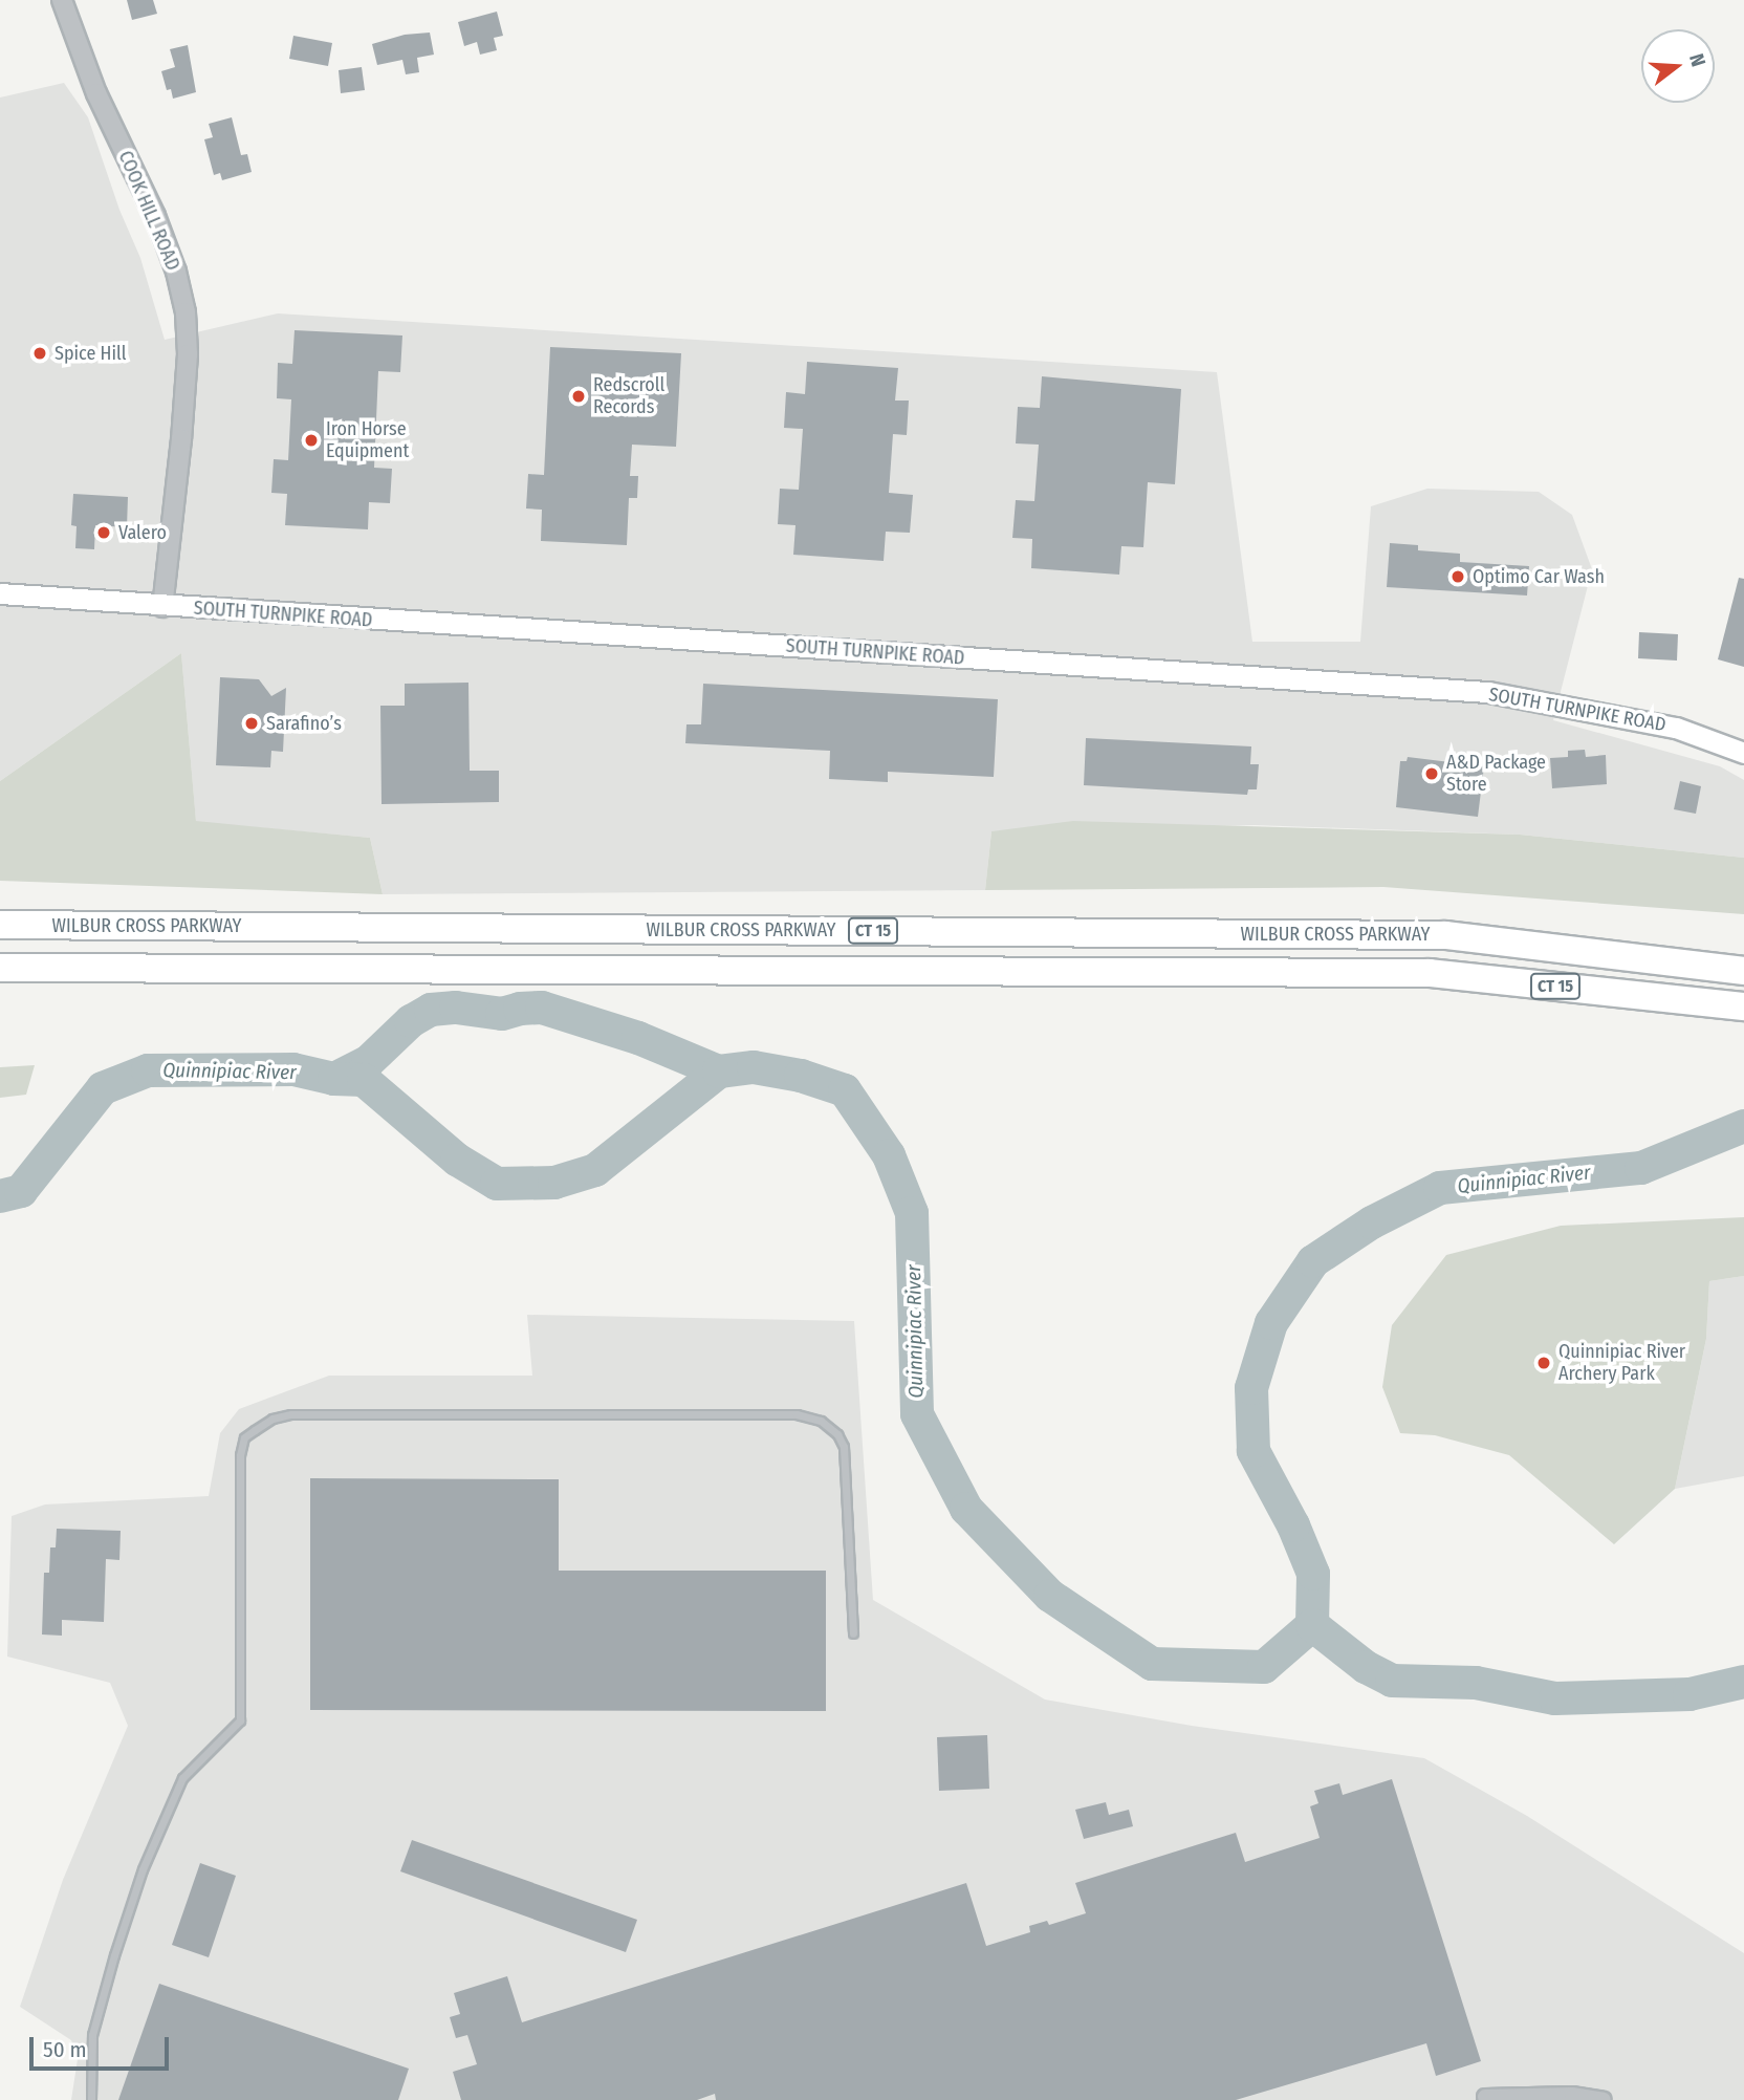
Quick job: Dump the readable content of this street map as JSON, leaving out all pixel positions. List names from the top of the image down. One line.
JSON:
{"streets":{"highway":["WILBUR CROSS PARKWAY","CT 15"],"main road":["SOUTH TURNPIKE ROAD"],"street":["COOK HILL ROAD"]},"crossings":[["COOK HILL ROAD","SOUTH TURNPIKE ROAD"]],"water":["Quinnipiac River"],"places":["Spice Hill","Redscroll Records","Iron Horse Equipment","Valero","Optimo Car Wash","Sarafino’s","A&D Package Store","Quinnipiac River Archery Park"],"scale_bar":"50 m","north":"right"}
